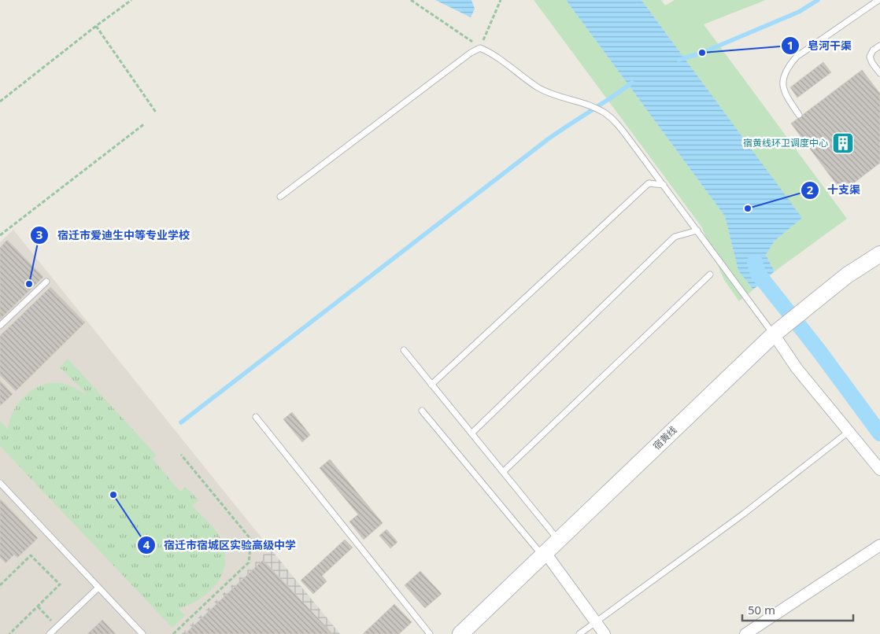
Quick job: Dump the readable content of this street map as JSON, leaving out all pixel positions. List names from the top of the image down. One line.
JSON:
{"streets":{"main road":["宿黄线"]},"places":{"other":["皂河干渠","十支渠","宿迁市爱迪生中等专业学校","宿迁市宿城区实验高级中学"],"building":["宿黄线环卫调度中心"]},"scale_bar":"50 m"}
